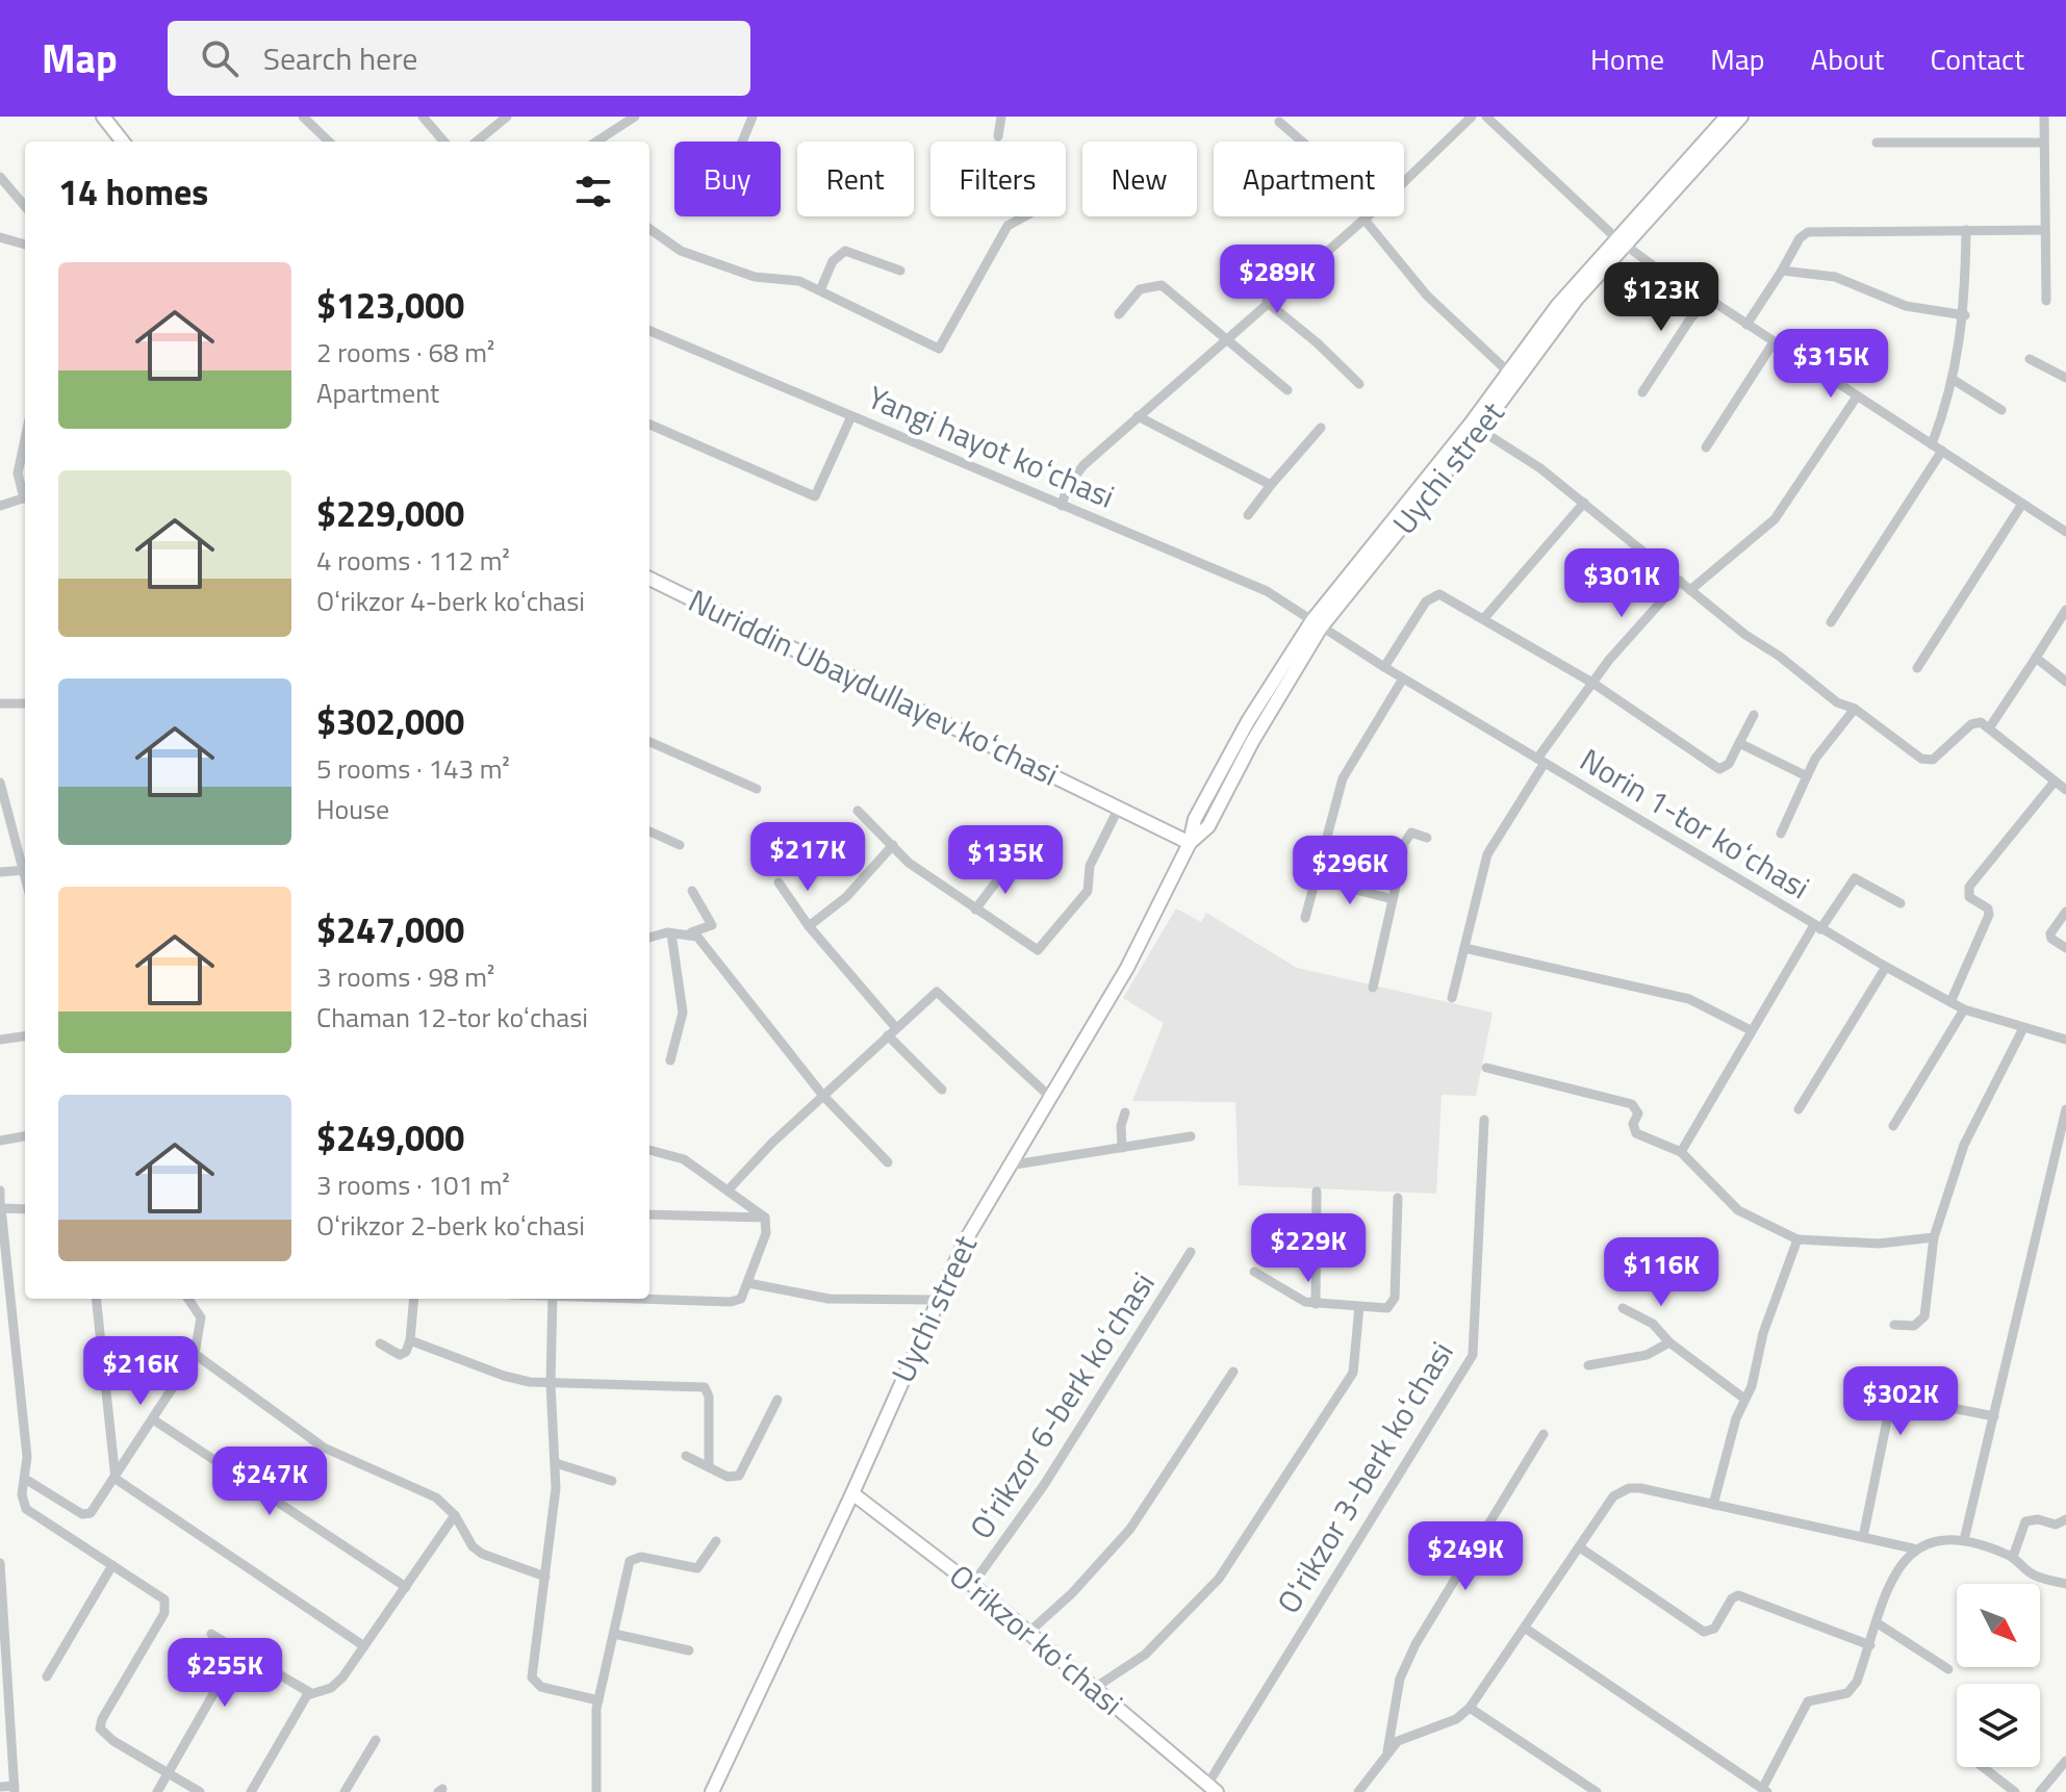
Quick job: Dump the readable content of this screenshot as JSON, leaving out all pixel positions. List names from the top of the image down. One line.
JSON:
{"streets":{"main road":["Uychi street","Nuriddin Ubaydullayev koʻchasi","Oʻrikzor koʻchasi"],"street":["Yangi hayot koʻchasi","Norin 1-tor koʻchasi","Oʻrikzor 6-berk koʻchasi","Oʻrikzor 3-berk koʻchasi"]},"crossings":[["Yangi hayot koʻchasi","Uychi street"],["Yangi hayot koʻchasi","Norin 1-tor koʻchasi"],["Uychi street","Nuriddin Ubaydullayev koʻchasi"],["Uychi street","Norin 1-tor koʻchasi"],["Uychi street","Oʻrikzor koʻchasi"],["Oʻrikzor 6-berk koʻchasi","Oʻrikzor koʻchasi"],["Oʻrikzor 3-berk koʻchasi","Oʻrikzor koʻchasi"]],"north":"bottom right","page":{"header":"Map","search":"Search here","nav":["Home","Map","About","Contact"],"chip":["Buy","Rent","Filters","New","Apartment"],"heading":"14 homes","list":[{"name":"$123,000","note":"2 rooms · 68 m² · Apartment"},{"name":"$229,000","note":"4 rooms · 112 m² · Oʻrikzor 4-berk koʻchasi"},{"name":"$302,000","note":"5 rooms · 143 m² · House"},{"name":"$247,000","note":"3 rooms · 98 m² · Chaman 12-tor koʻchasi"},{"name":"$249,000","note":"3 rooms · 101 m² · Oʻrikzor 2-berk koʻchasi"}],"price":["$289K","$123K","$315K","$301K","$217K","$135K","$296K","$229K","$116K","$216K","$302K","$247K","$249K","$255K"]}}
